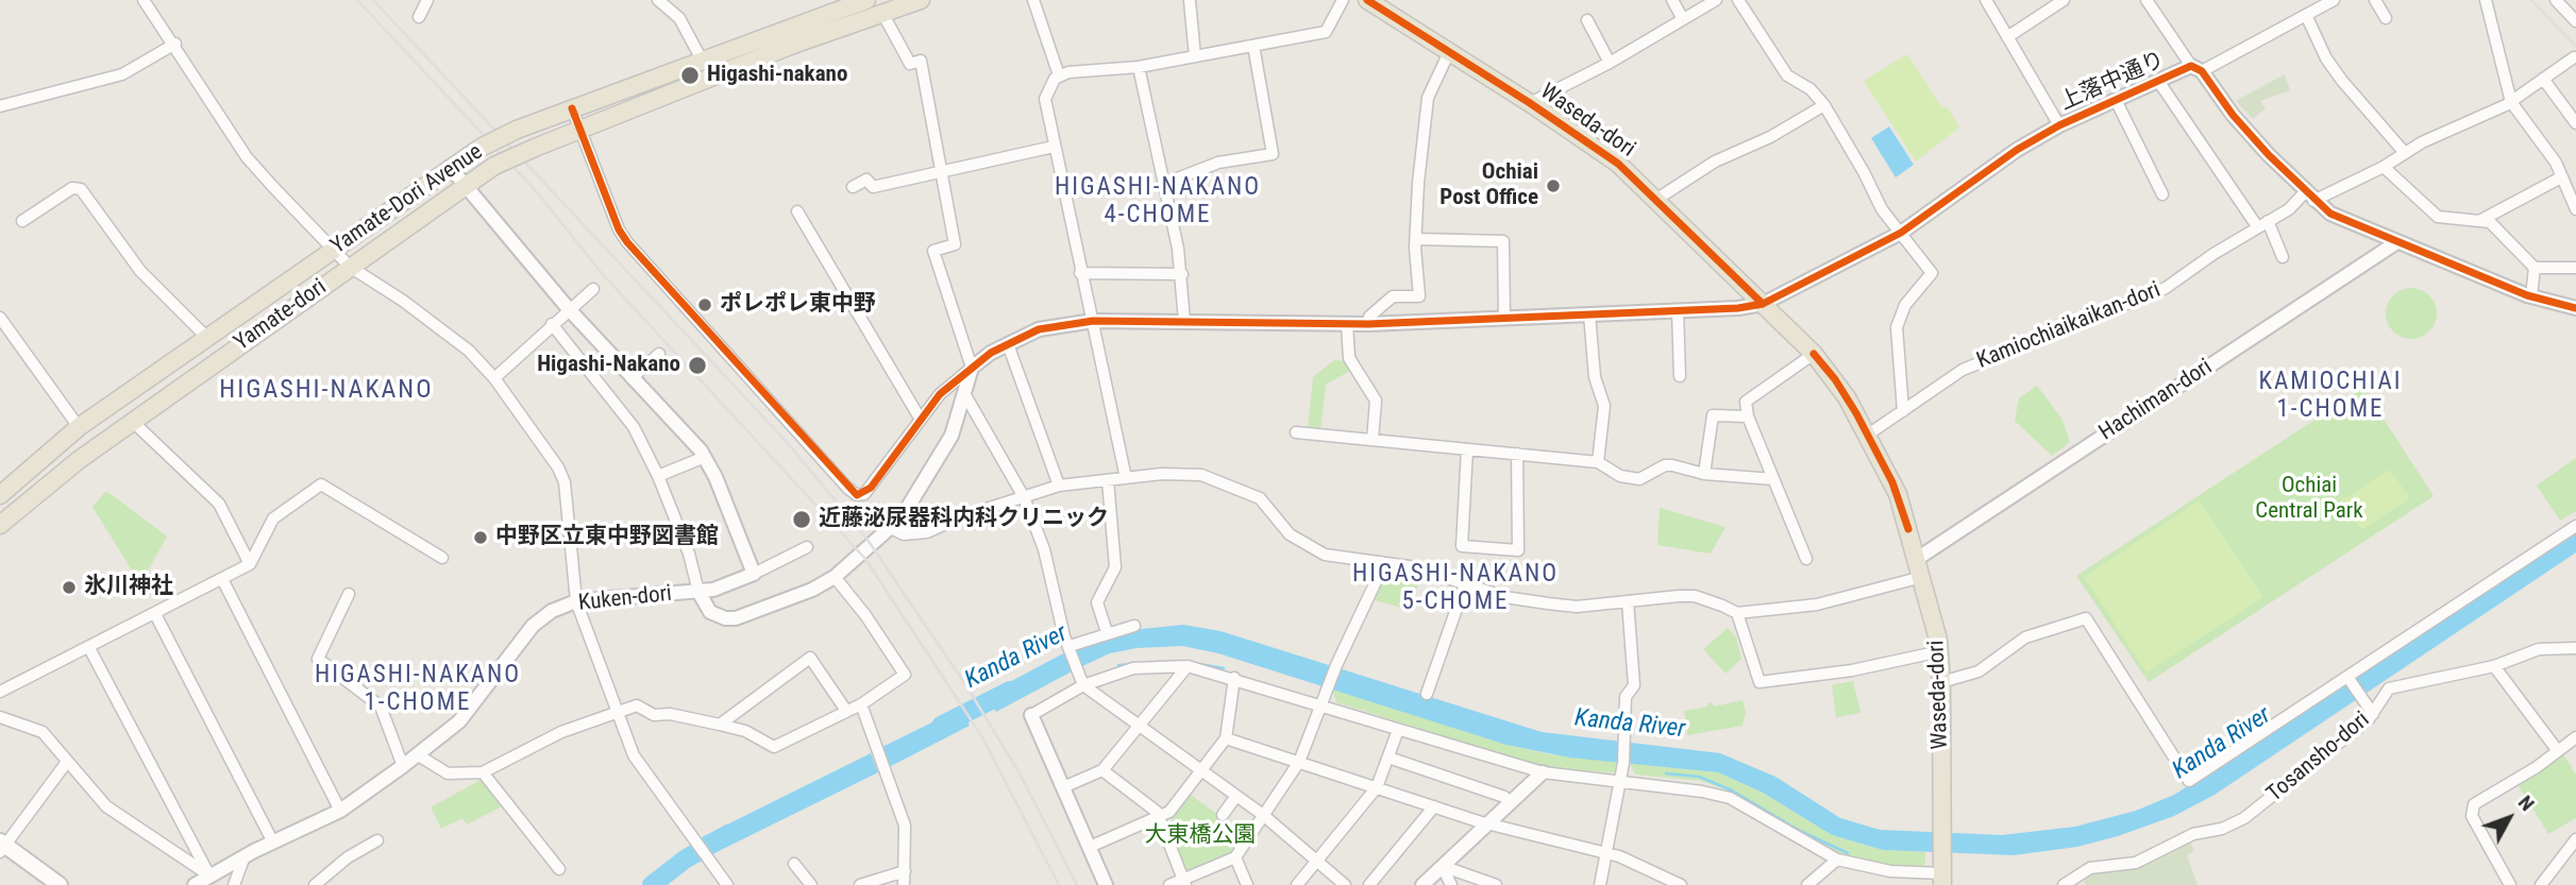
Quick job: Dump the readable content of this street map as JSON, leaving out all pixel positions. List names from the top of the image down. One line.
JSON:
{"streets":{"main road":["Waseda-dori","Yamate-Dori Avenue","Yamate-dori"],"street":["上落中通り","Kamiochiaikaikan-dori","Hachiman-dori","Kuken-dori","Tosansho-dori"]},"crossings":[["上落中通り","Waseda-dori"],["上落中通り","Kamiochiaikaikan-dori"],["上落中通り","Hachiman-dori"],["Waseda-dori","Kamiochiaikaikan-dori"],["Waseda-dori","Hachiman-dori"],["Yamate-Dori Avenue","Yamate-dori"]],"districts":["HIGASHI-NAKANO 4-CHOME","KAMIOCHIAI 1-CHOME","HIGASHI-NAKANO","HIGASHI-NAKANO 5-CHOME","HIGASHI-NAKANO 1-CHOME"],"water":["Kanda River"],"parks":["Ochiai Central Park","大東橋公園"],"places":["Higashi-nakano","Ochiai Post Office","ポレポレ東中野","Higashi-Nakano","近藤泌尿器科内科クリニック","中野区立東中野図書館","氷川神社"],"north":"top right"}
